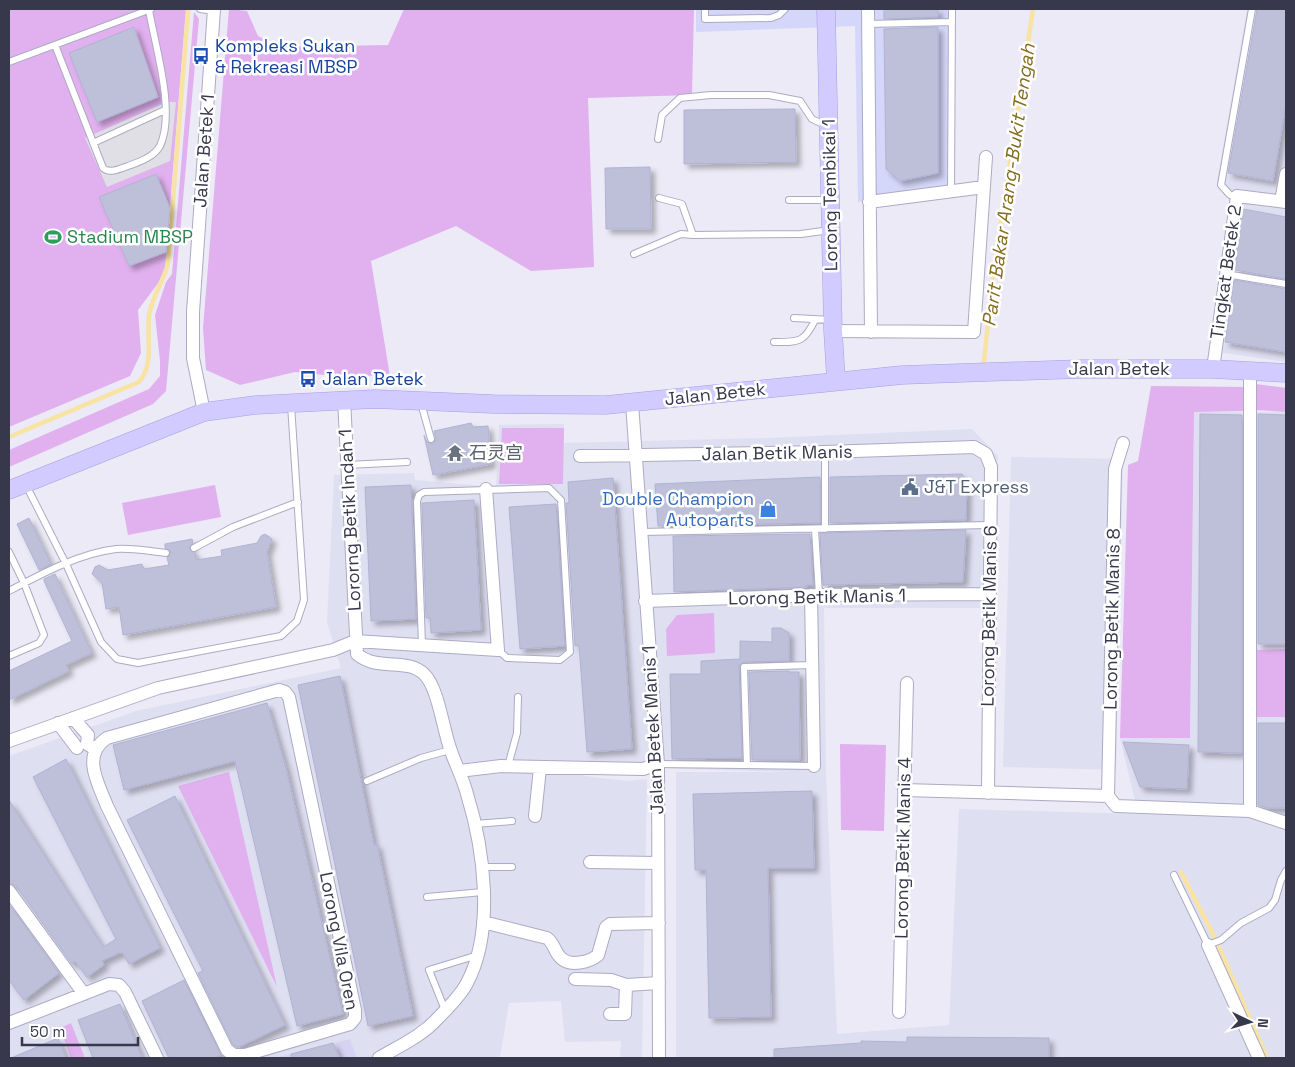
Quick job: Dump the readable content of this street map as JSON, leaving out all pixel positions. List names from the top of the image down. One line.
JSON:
{"streets":{"street":["Jalan Betek 1","Lorong Tembikai 1","Tingkat Betek 2","Jalan Betek","Jalan Betik Manis","Lororng Betik Indah 1","Lorong Betik Manis 1","Lorong Betik Manis 6","Lorong Betik Manis 8","Jalan Betek Manis 1","Lorong Betik Manis 4","Lorong Vila Oren"]},"crossings":[["Jalan Betek 1","Jalan Betek"],["Lorong Tembikai 1","Jalan Betek"],["Tingkat Betek 2","Jalan Betek"],["Jalan Betek","Lororng Betik Indah 1"],["Jalan Betek","Jalan Betek Manis 1"],["Jalan Betik Manis","Lorong Betik Manis 6"],["Jalan Betik Manis","Jalan Betek Manis 1"],["Lorong Betik Manis 1","Lorong Betik Manis 6"],["Lorong Betik Manis 1","Jalan Betek Manis 1"]],"water":["Parit Bakar Arang-Bukit Tengah"],"places":{"bus stop":["Kompleks Sukan & Rekreasi MBSP","Jalan Betek"],"sports":["Stadium MBSP"],"temple":["石灵宫"],"public building":["J&T Express"],"shop":["Double Champion Autoparts"]},"scale_bar":"50 m","north":"right"}
